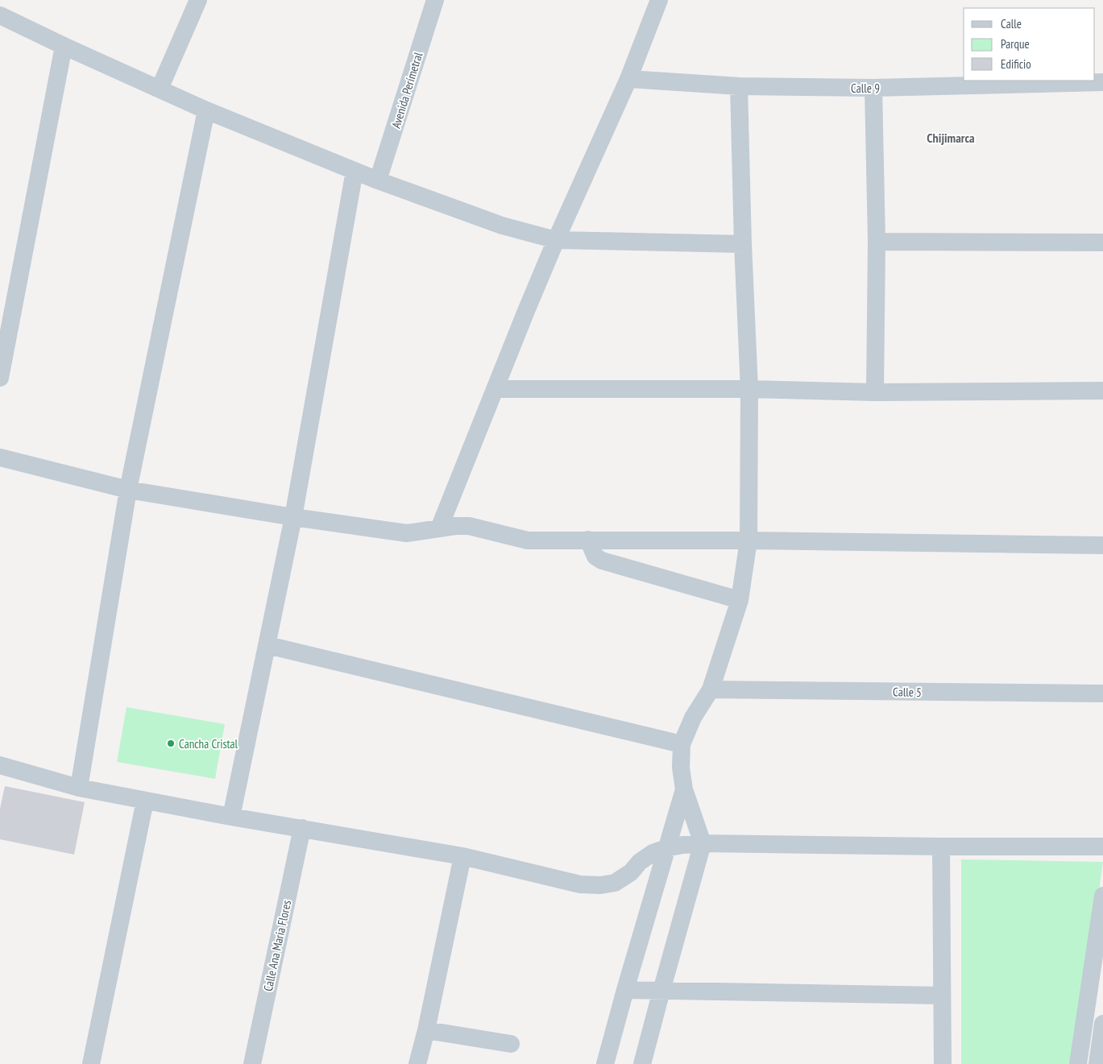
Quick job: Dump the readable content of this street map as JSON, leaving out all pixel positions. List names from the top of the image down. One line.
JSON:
{"streets":{"street":["Calle 9","Avenida Perímetral","Calle 5","Calle Ana Maria Flores"]},"districts":["Chijimarca"],"places":["Cancha Cristal"],"legend":["Calle","Parque","Edificio"]}
